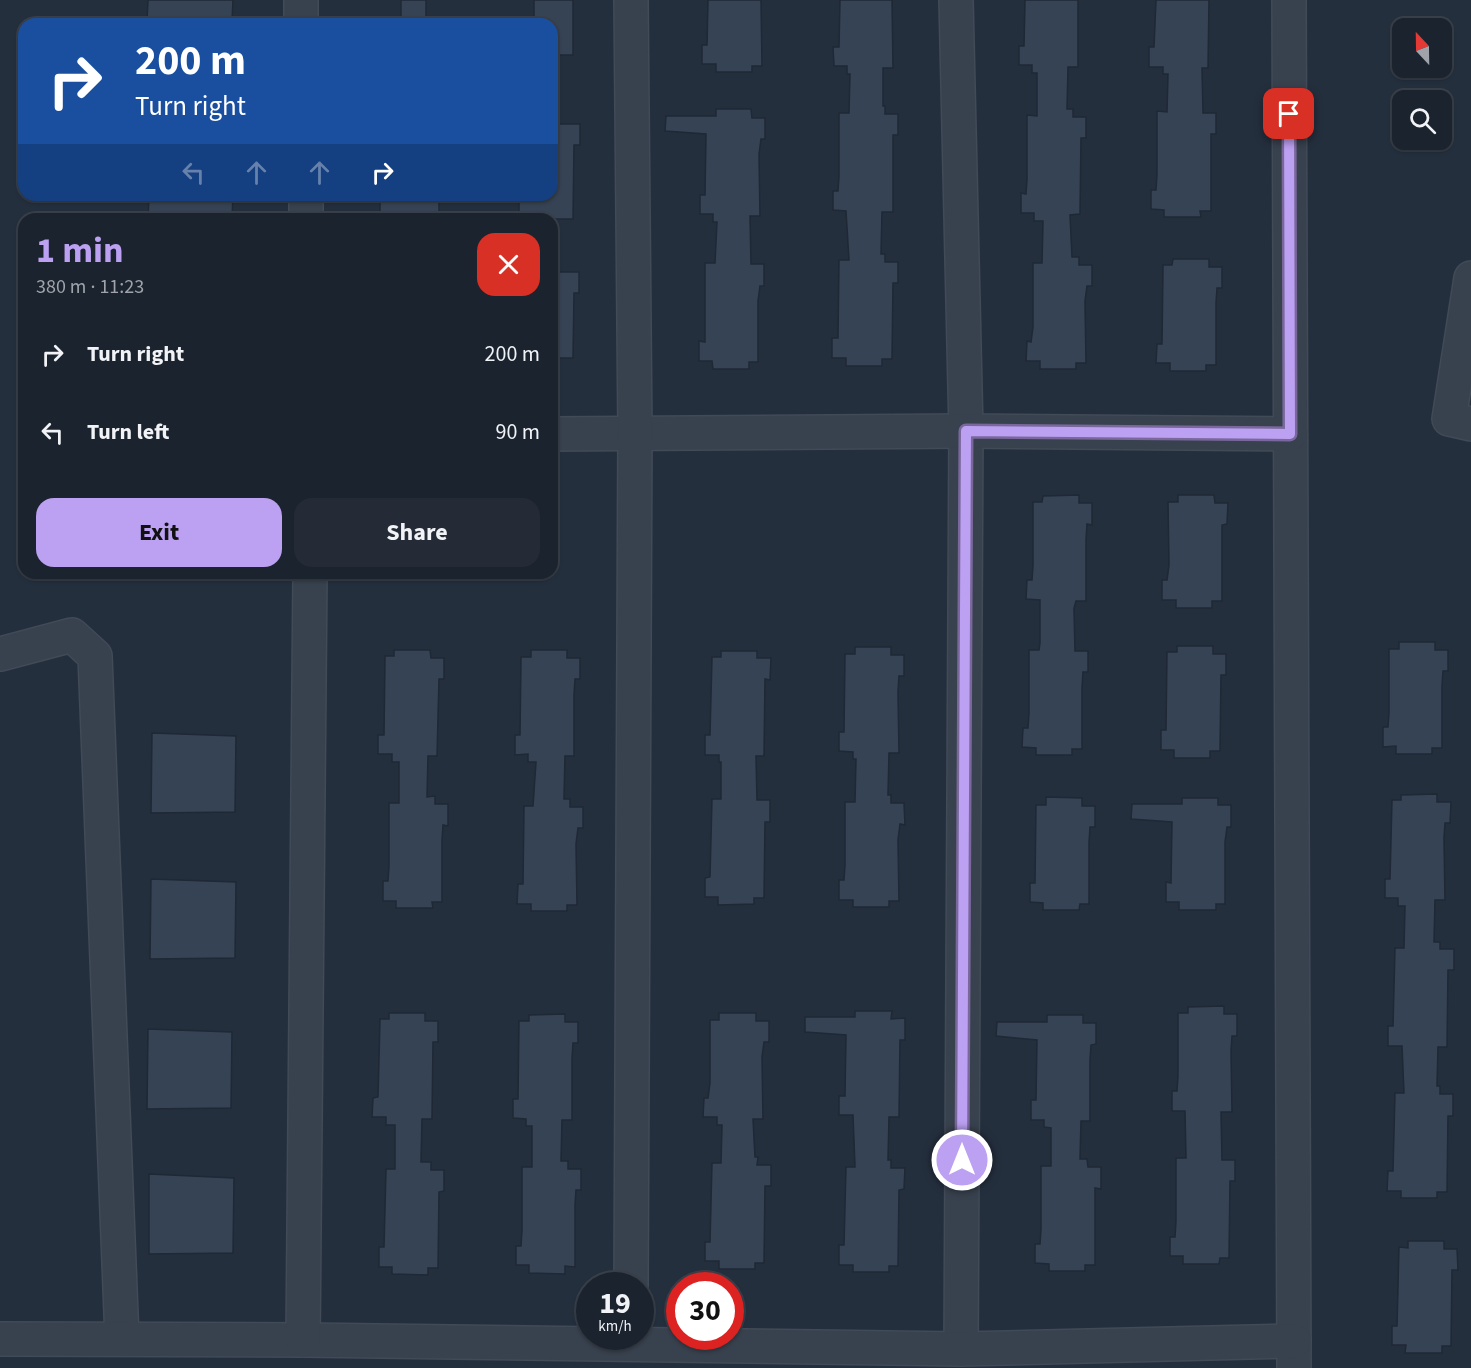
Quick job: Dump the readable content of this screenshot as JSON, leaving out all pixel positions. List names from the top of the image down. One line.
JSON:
{"north":"top","page":{"turn":["200 m","Turn right"],"heading":["1 min","380 m · 11:23"],"list":[{"name":"Turn right","value":"200 m"},{"name":"Turn left","value":"90 m"}],"buttons":["Exit","Share"],"speed":"19 km/h","limit":"30"}}
